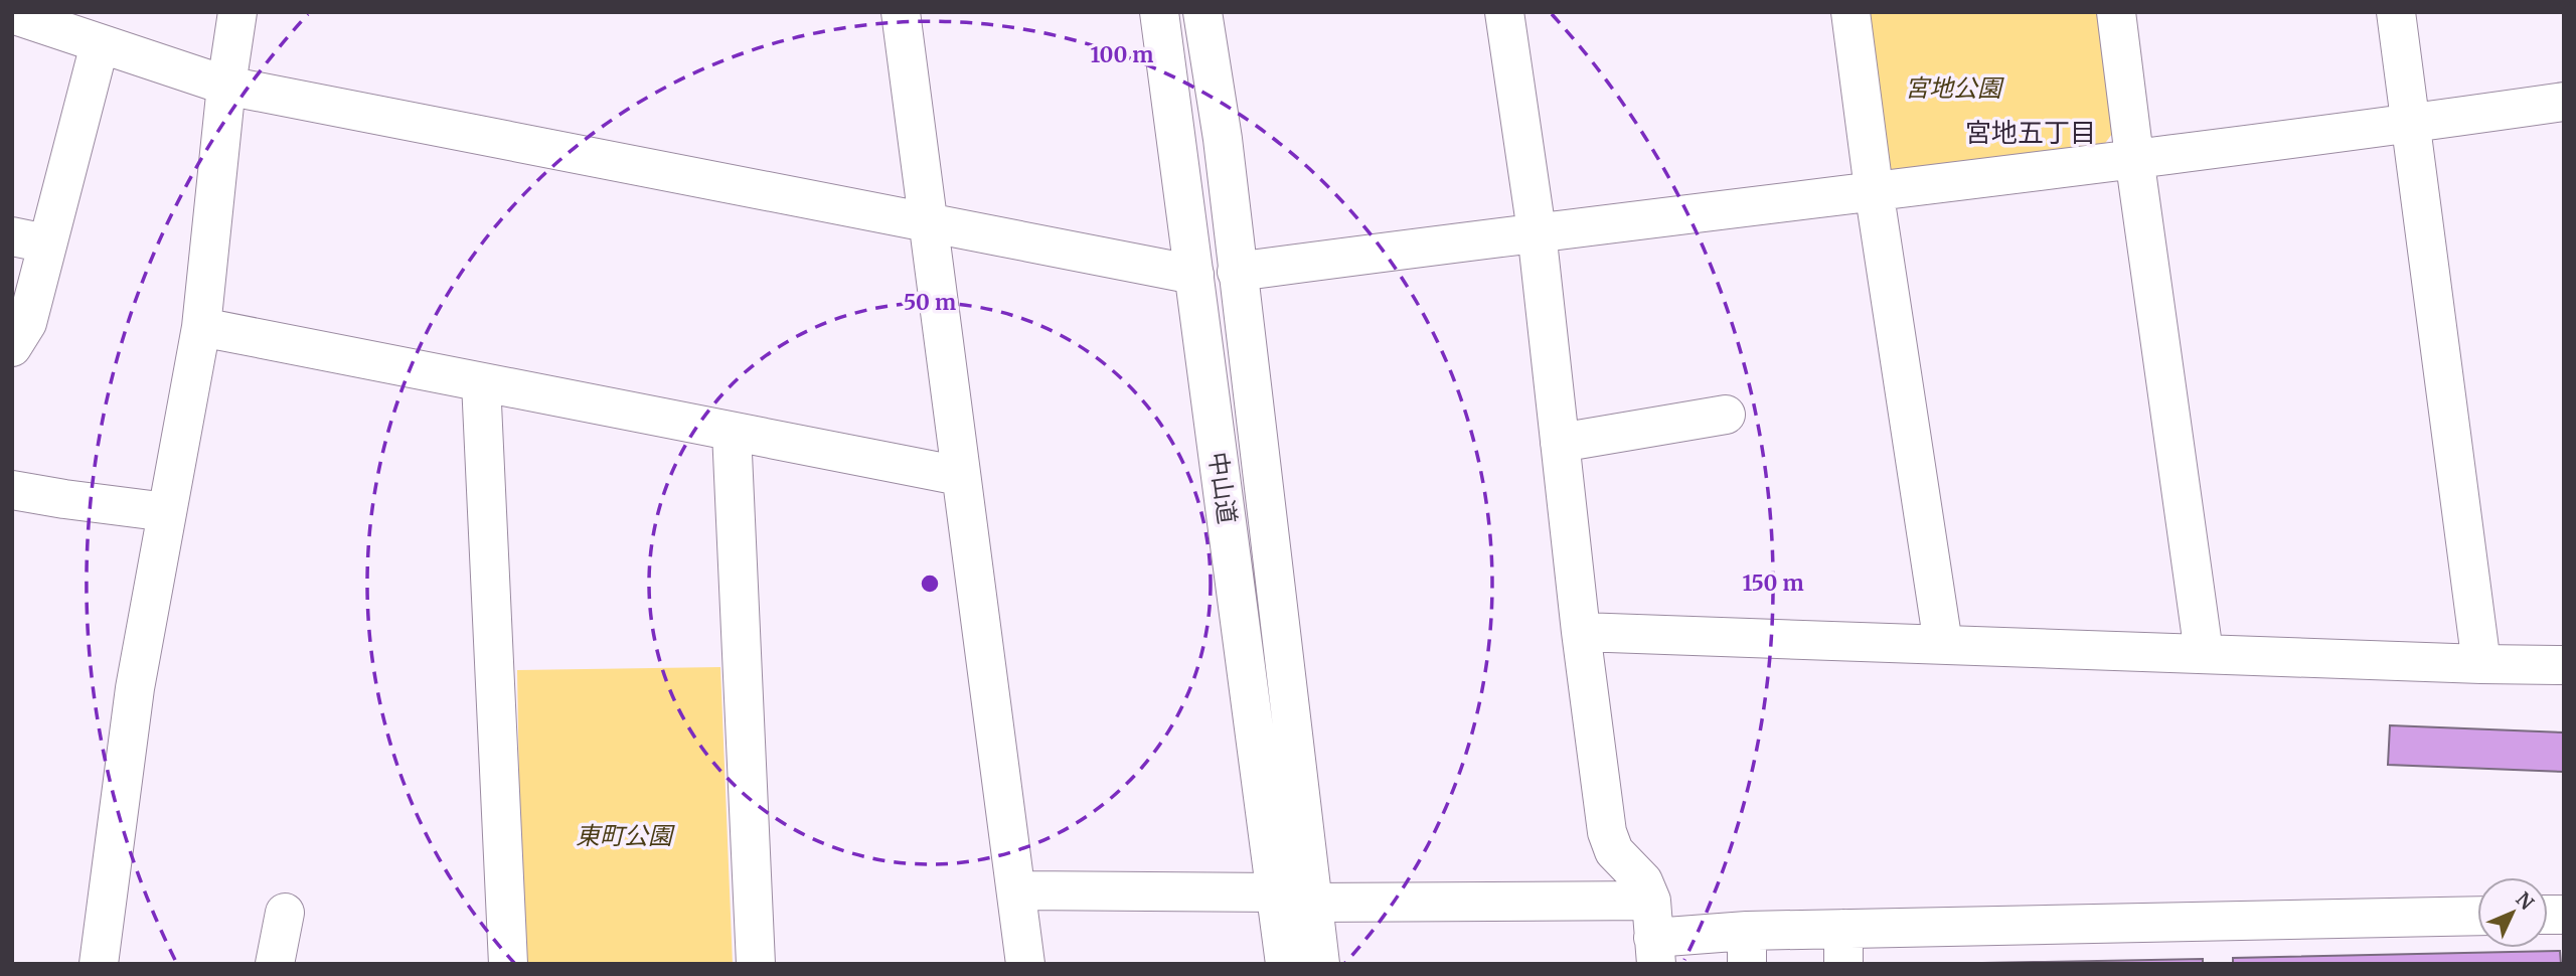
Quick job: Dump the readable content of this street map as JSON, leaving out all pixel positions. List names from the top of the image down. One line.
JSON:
{"streets":{"main road":["中山道"]},"districts":["宮地五丁目"],"parks":["宮地公園","東町公園"],"north":"top right","rings":["100 m","50 m","150 m"]}
